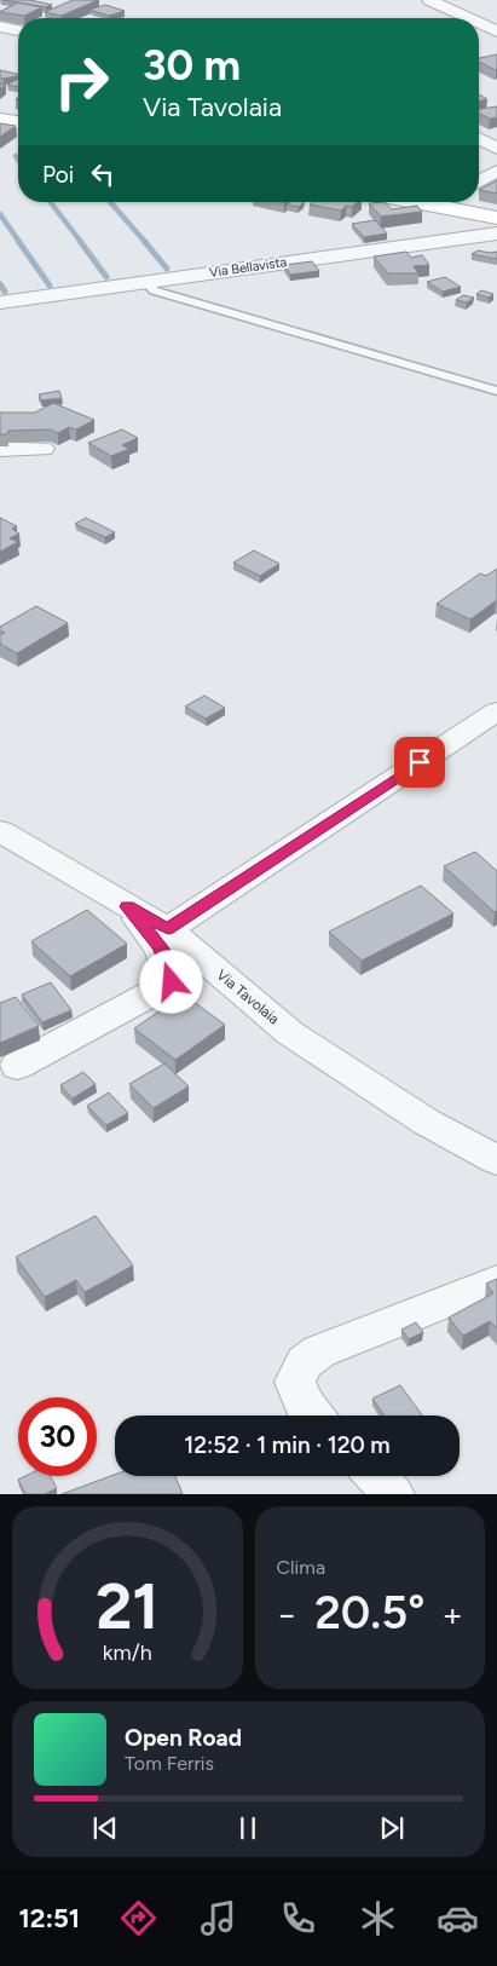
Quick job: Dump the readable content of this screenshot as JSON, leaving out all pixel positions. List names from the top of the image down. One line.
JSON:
{"streets":{"street":["Via Bellavista","Via Tavolaia"]},"page":{"turn":["30 m","Via Tavolaia"],"then":"Poi","limit":"30","trip":"12:52 · 1 min · 120 m","tile":"Clima","heat":["−","20.5°","+"],"song":["Open Road","Tom Ferris"],"tabs":"12:51","gauge":["21","km/h"]}}
